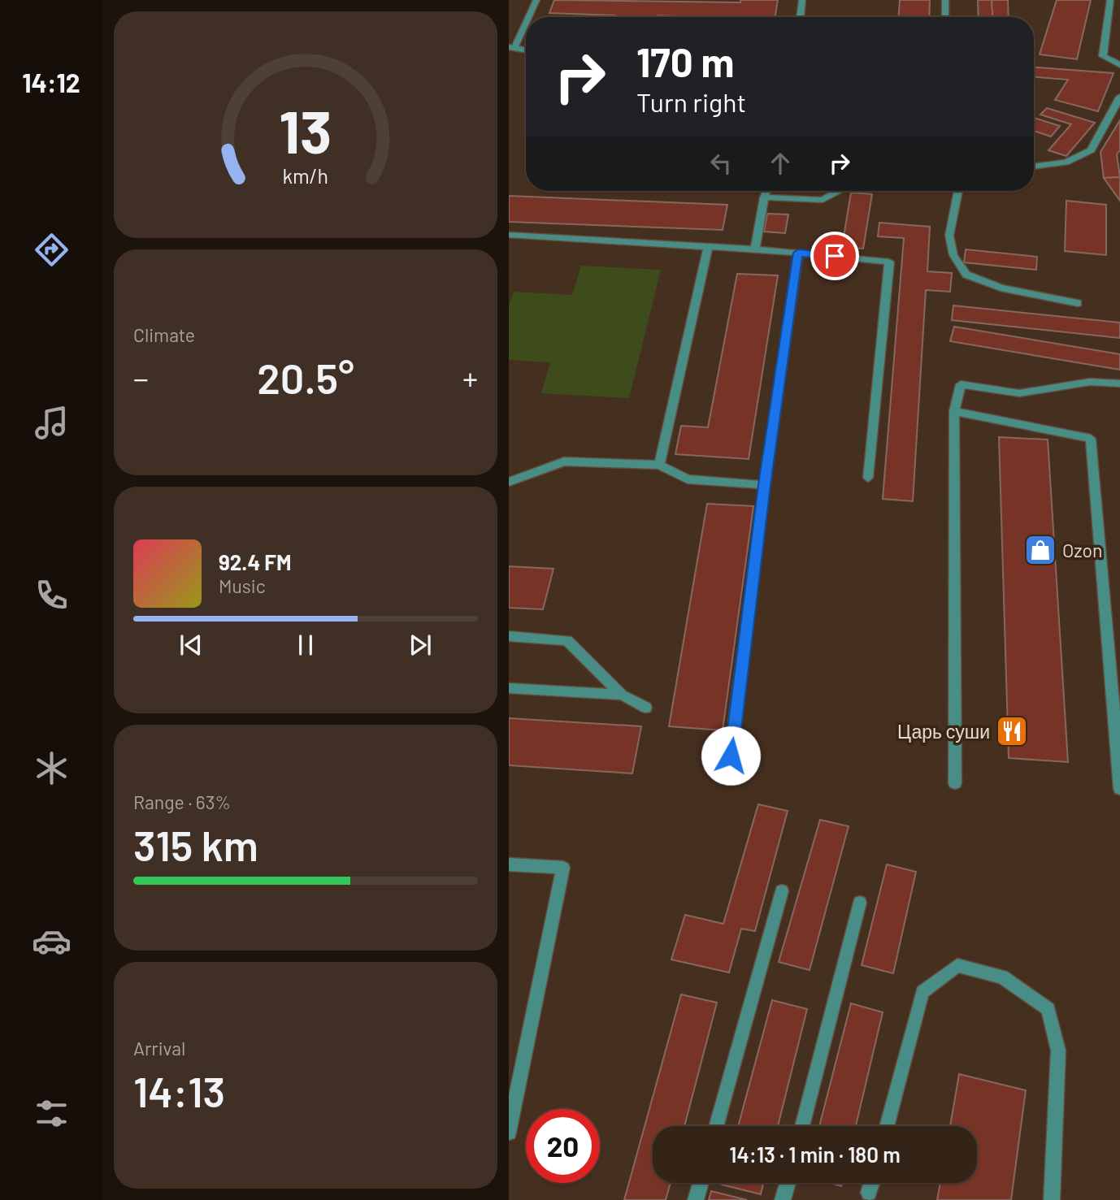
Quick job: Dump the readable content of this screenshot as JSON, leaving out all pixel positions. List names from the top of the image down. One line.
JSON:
{"places":{"shop":["Ozon"],"restaurant":["Царь суши"]},"page":{"tabs":"14:12","turn":["170 m","Turn right"],"tile":["Climate",["Range · 63%","315 km"],["Arrival","14:13"]],"heat":["−","20.5°","+"],"song":["92.4 FM","Music"],"limit":"20","trip":"14:13 · 1 min · 180 m","gauge":["13","km/h"]}}
